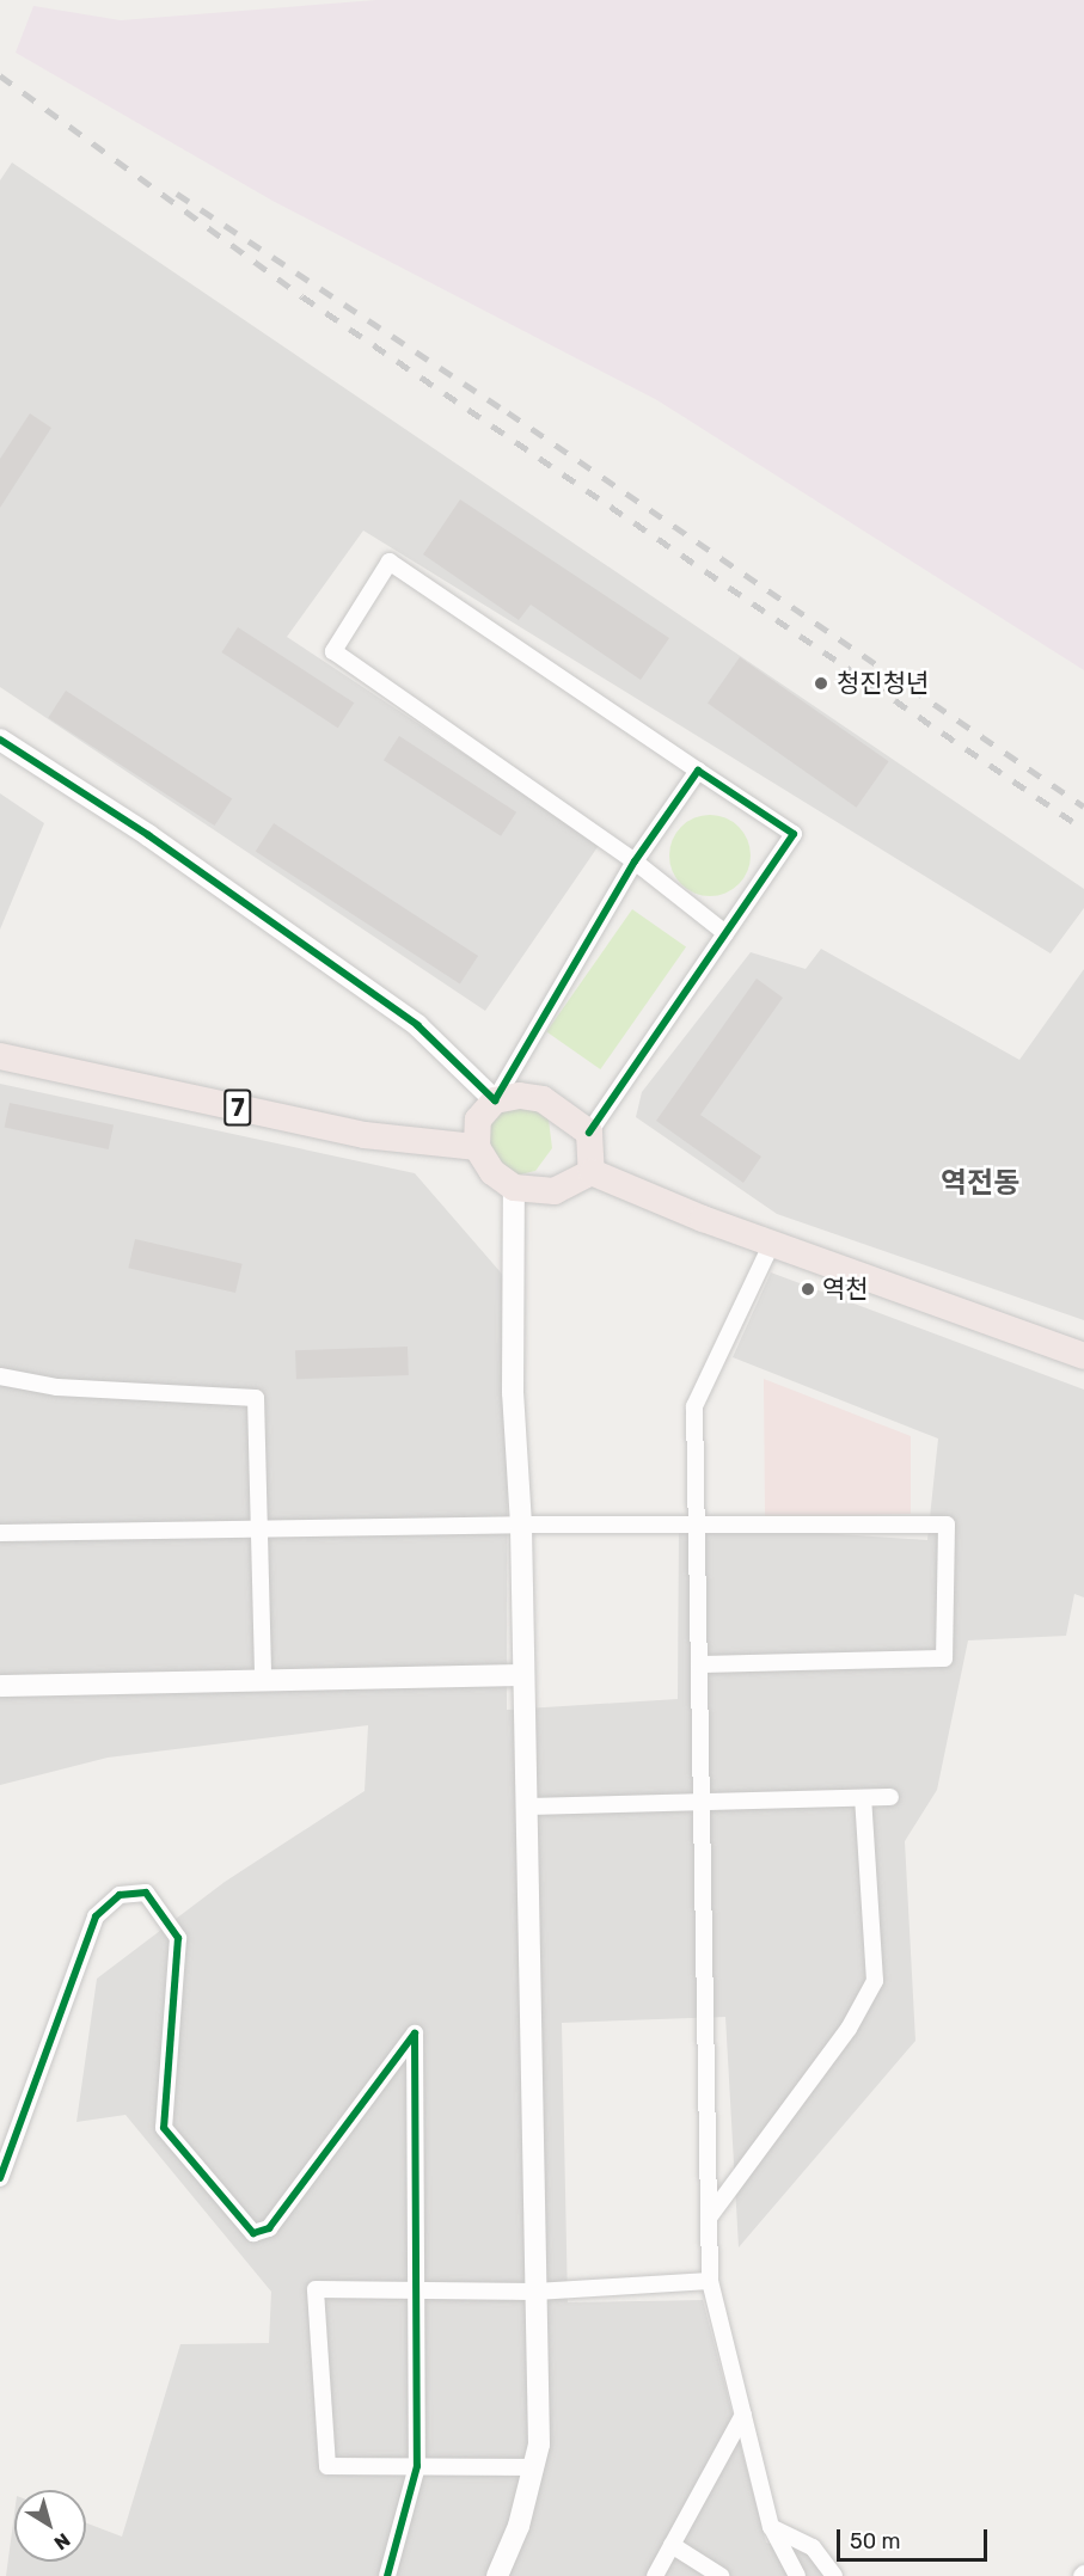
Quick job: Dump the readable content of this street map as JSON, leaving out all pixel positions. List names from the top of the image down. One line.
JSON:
{"streets":{"highway":["7"]},"districts":["역전동"],"places":["청진청년","역천"],"scale_bar":"50 m","north":"bottom right"}
